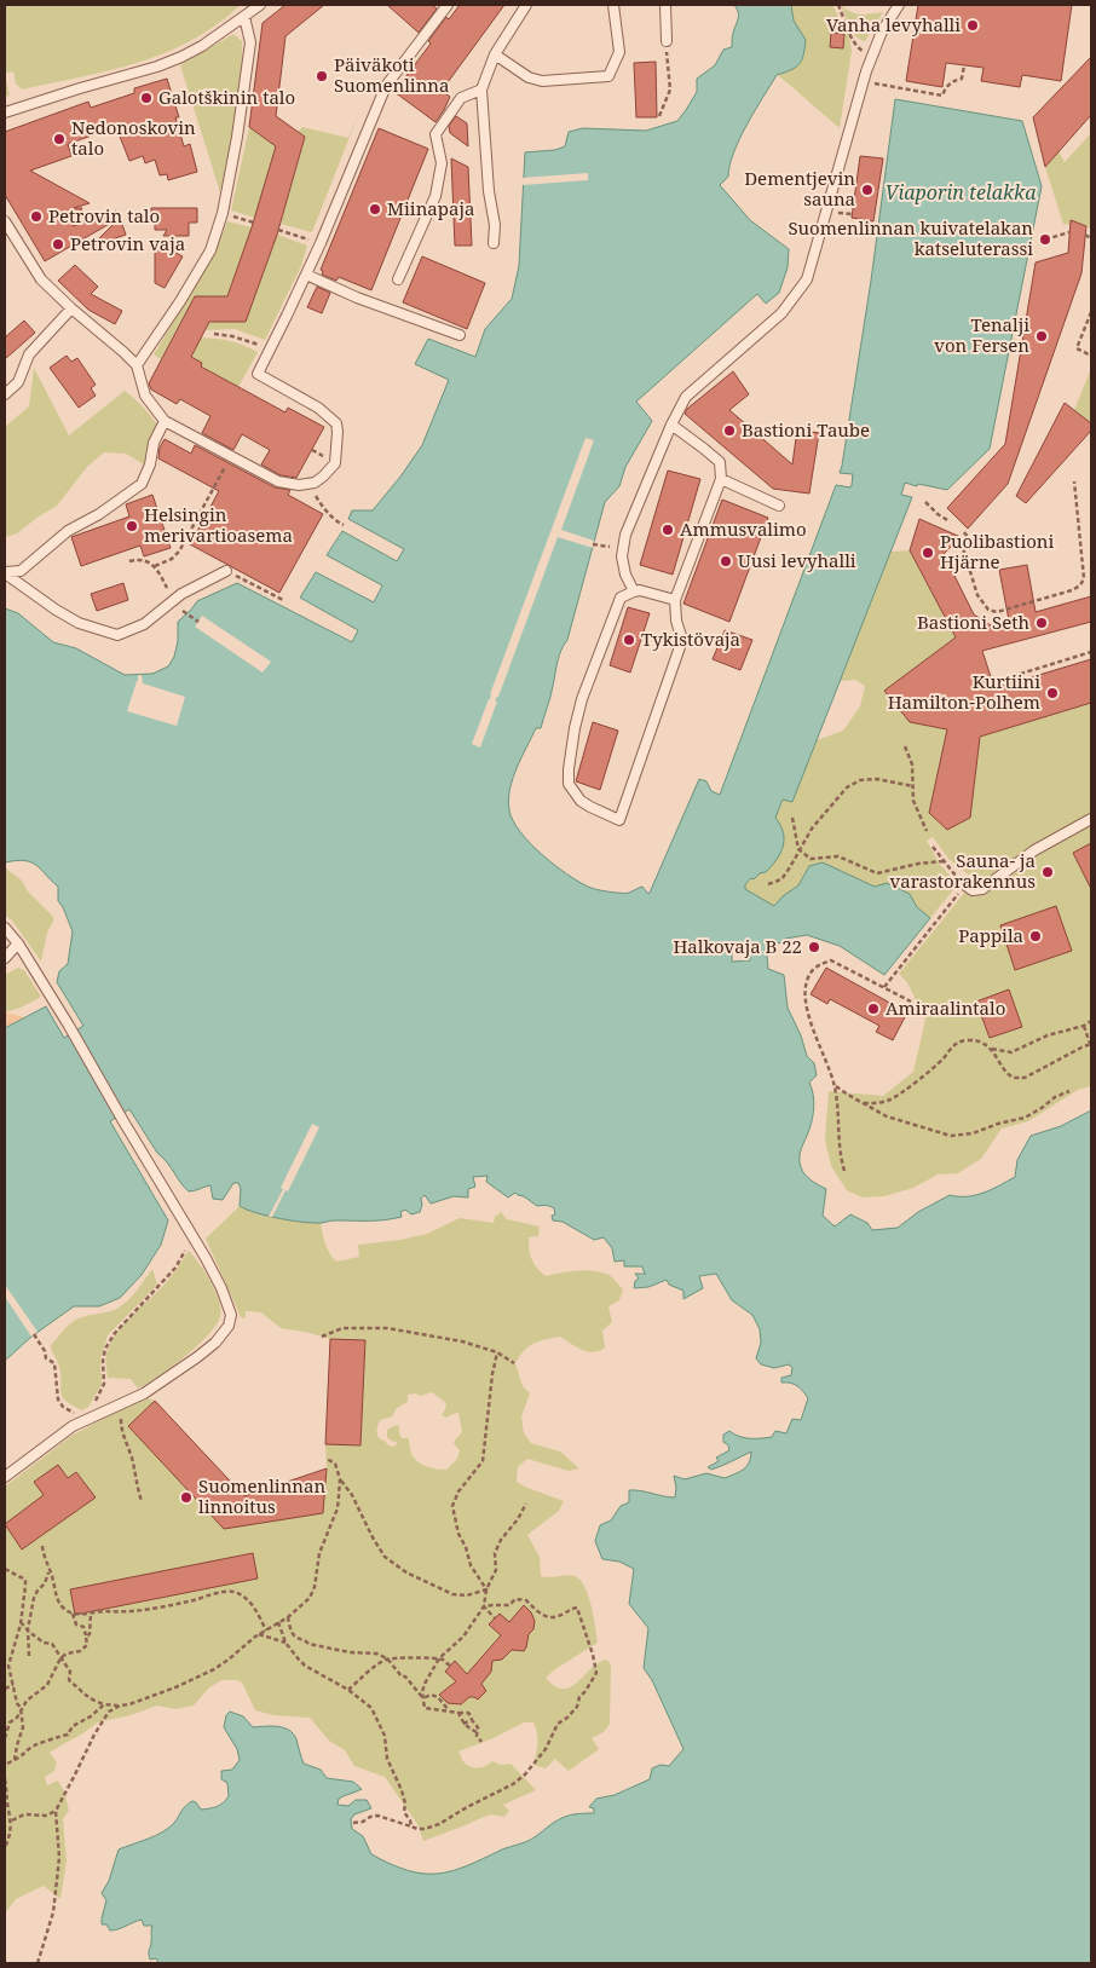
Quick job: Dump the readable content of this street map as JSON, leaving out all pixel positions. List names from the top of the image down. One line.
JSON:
{"water":["Viaporin telakka"],"places":["Vanha levyhalli","Päiväkoti Suomenlinna","Galotškinin talo","Nedonoskovin talo","Dementjevin sauna","Miinapaja","Petrovin talo","Suomenlinnan kuivatelakan katseluterassi","Petrovin vaja","Tenalji von Fersen","Bastioni Taube","Helsingin merivartioasema","Ammusvalimo","Puolibastioni Hjärne","Uusi levyhalli","Bastioni Seth","Tykistövaja","Kurtiini Hamilton-Polhem","Sauna- ja varastorakennus","Pappila","Halkovaja B 22","Amiraalintalo","Suomenlinnan linnoitus"]}
